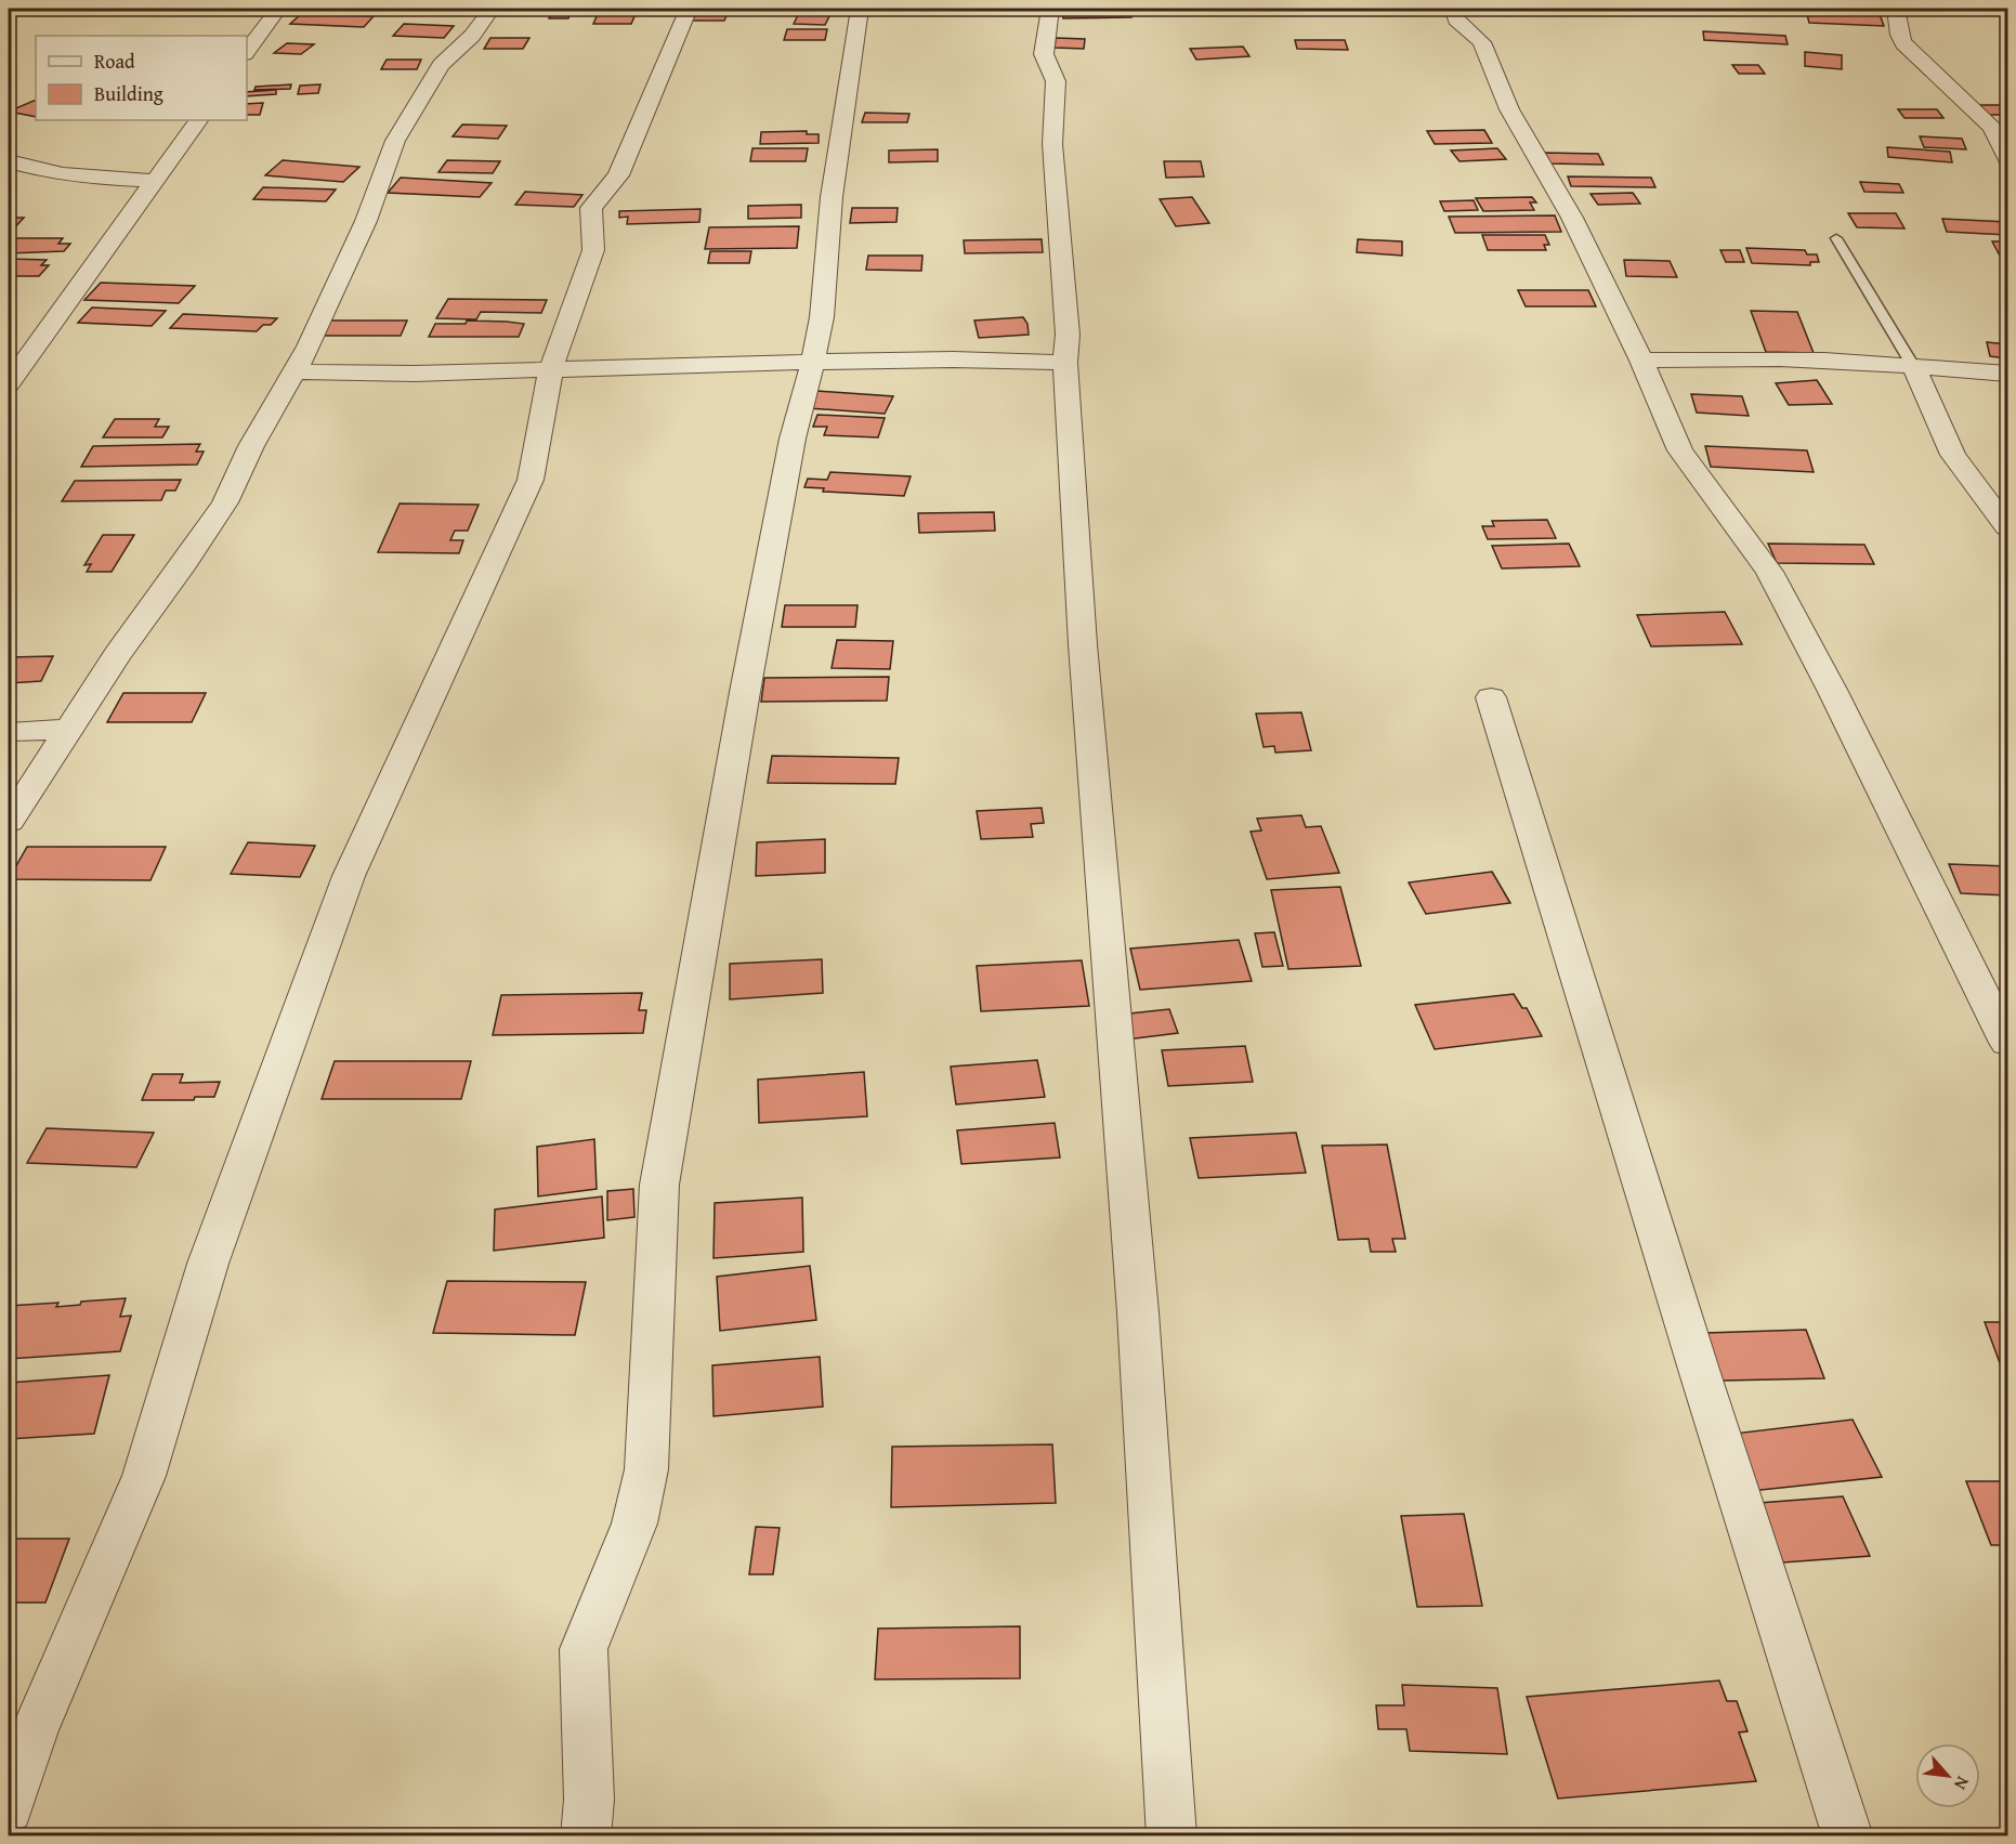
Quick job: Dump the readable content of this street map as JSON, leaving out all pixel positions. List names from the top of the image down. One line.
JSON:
{"legend":["Road","Building"],"north":"bottom right"}
